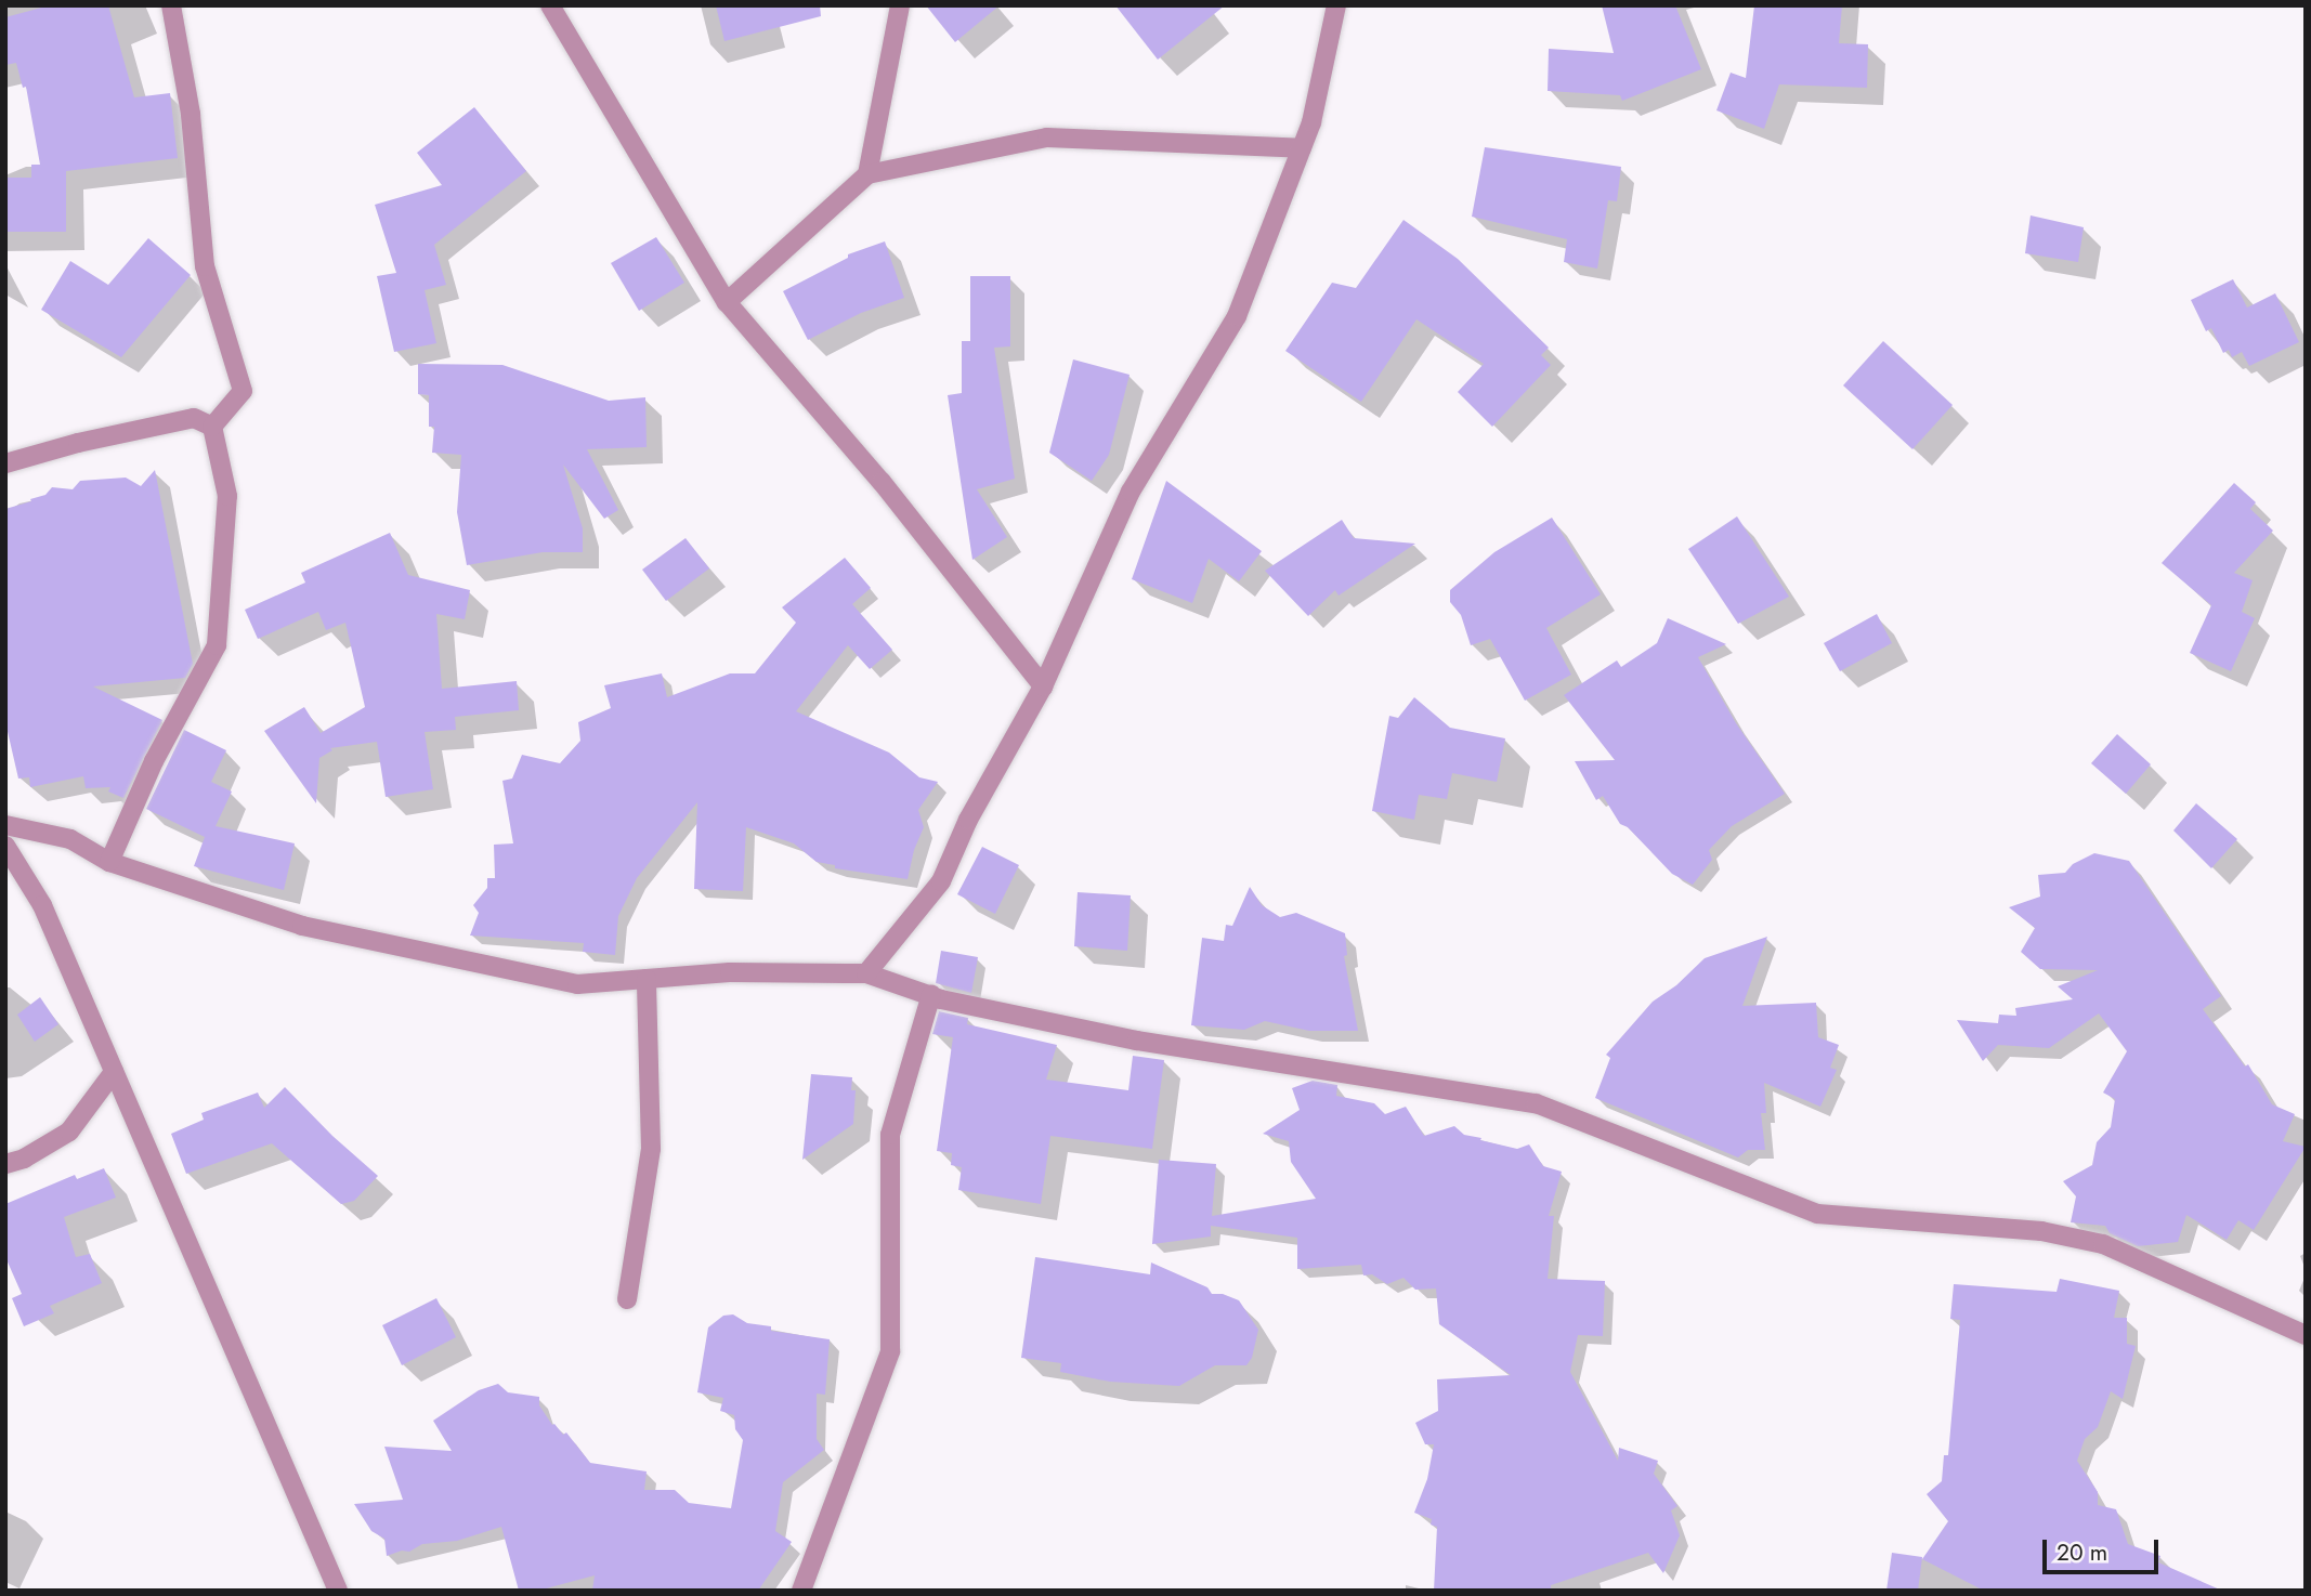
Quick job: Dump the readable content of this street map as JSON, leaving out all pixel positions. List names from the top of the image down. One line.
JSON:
{"scale_bar":"20 m"}
